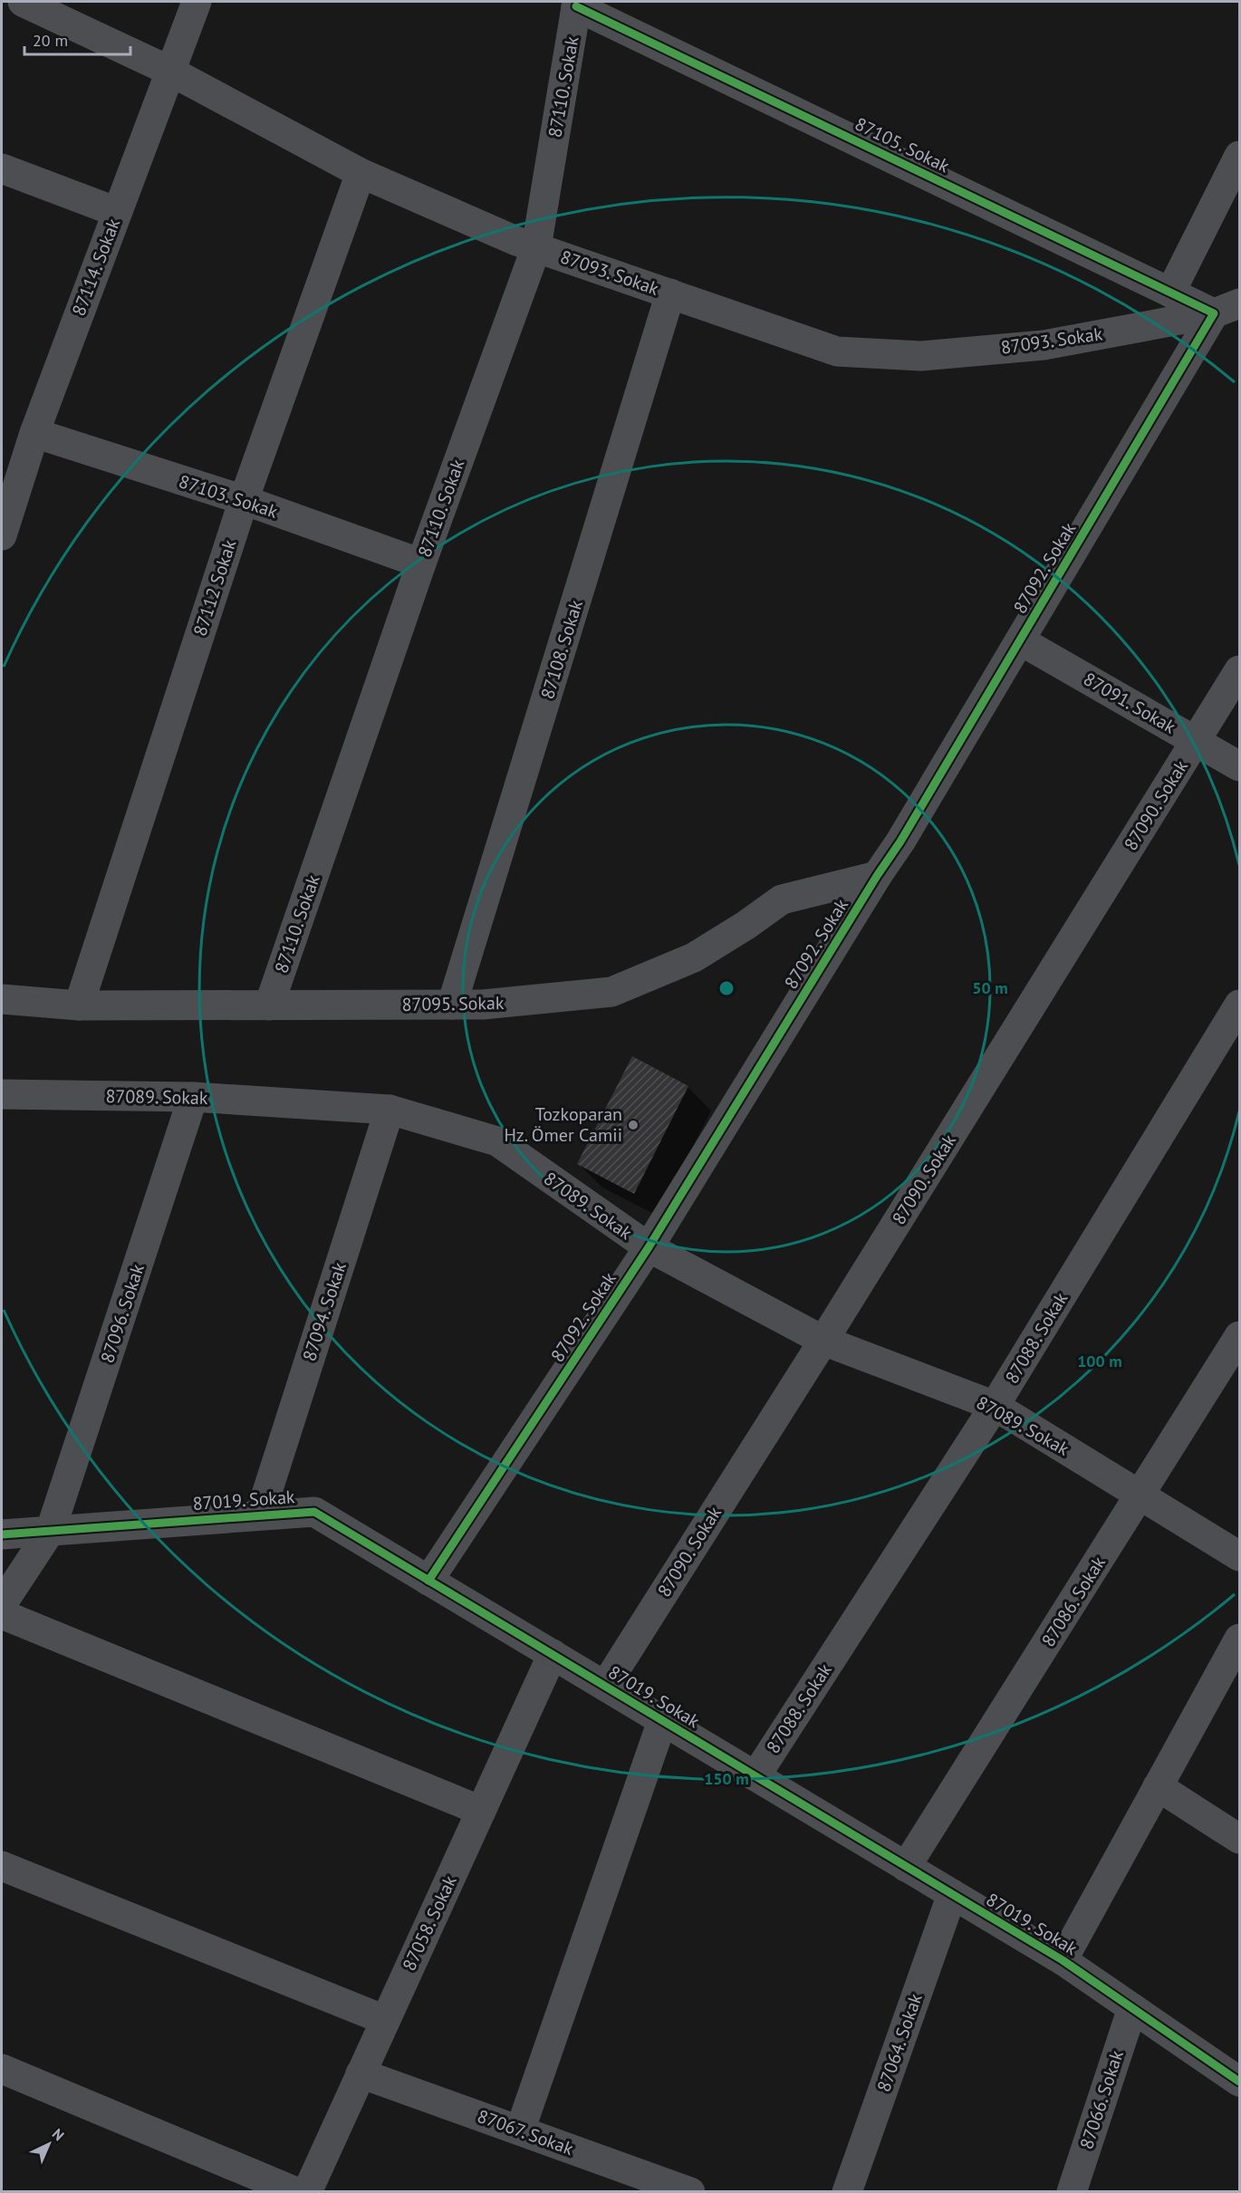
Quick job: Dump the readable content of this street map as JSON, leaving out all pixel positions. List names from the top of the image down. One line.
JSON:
{"streets":{"street":["87110. Sokak","87105. Sokak","87114. Sokak","87093. Sokak","87103. Sokak","87092. Sokak","87112 Sokak","87108. Sokak","87091. Sokak","87090. Sokak","87095. Sokak","87089. Sokak","87094. Sokak","87096. Sokak","87088. Sokak","87019. Sokak","87086. Sokak","87058. Sokak","87064. Sokak","87066. Sokak","87067. Sokak"]},"crossings":[["87110. Sokak","87105. Sokak"],["87110. Sokak","87093. Sokak"],["87110. Sokak","87103. Sokak"],["87110. Sokak","87095. Sokak"],["87105. Sokak","87093. Sokak"],["87105. Sokak","87092. Sokak"],["87114. Sokak","87093. Sokak"],["87114. Sokak","87103. Sokak"],["87093. Sokak","87092. Sokak"],["87093. Sokak","87112 Sokak"],["87093. Sokak","87108. Sokak"],["87103. Sokak","87112 Sokak"],["87092. Sokak","87091. Sokak"],["87092. Sokak","87095. Sokak"],["87092. Sokak","87089. Sokak"],["87092. Sokak","87019. Sokak"],["87112 Sokak","87095. Sokak"],["87108. Sokak","87095. Sokak"],["87091. Sokak","87090. Sokak"],["87090. Sokak","87089. Sokak"],["87090. Sokak","87019. Sokak"],["87089. Sokak","87094. Sokak"],["87089. Sokak","87096. Sokak"],["87089. Sokak","87088. Sokak"],["87089. Sokak","87086. Sokak"],["87094. Sokak","87019. Sokak"],["87096. Sokak","87019. Sokak"],["87088. Sokak","87019. Sokak"],["87019. Sokak","87086. Sokak"],["87019. Sokak","87058. Sokak"],["87019. Sokak","87064. Sokak"],["87019. Sokak","87066. Sokak"],["87058. Sokak","87067. Sokak"]],"places":["Tozkoparan Hz. Ömer Camii"],"scale_bar":"20 m","north":"top right","rings":["50 m","100 m","150 m"]}
